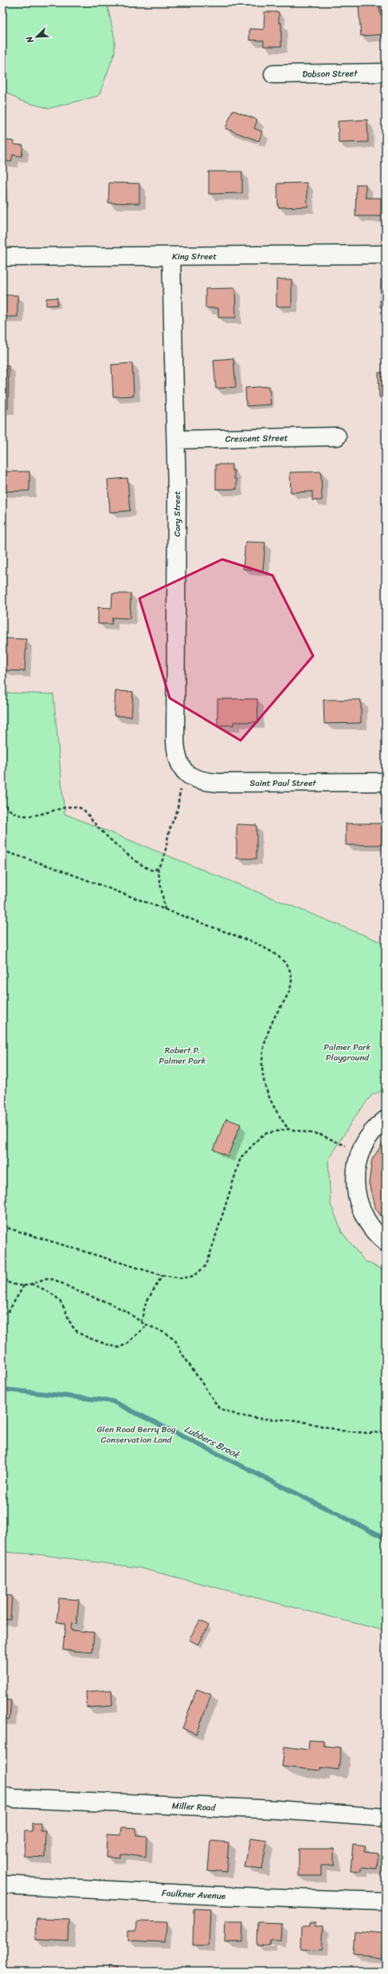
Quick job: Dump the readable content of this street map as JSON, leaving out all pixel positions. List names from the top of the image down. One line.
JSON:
{"streets":{"street":["Dobson Street","King Street","Crescent Street","Cary Street","Saint Paul Street","Miller Road","Faulkner Avenue"]},"crossings":[["King Street","Cary Street"],["Crescent Street","Cary Street"],["Cary Street","Saint Paul Street"]],"water":["Lubbers Brook"],"parks":["Palmer Park Playground","Robert P. Palmer Park","Glen Road Berry Bog Conservation Land"],"north":"bottom left"}
